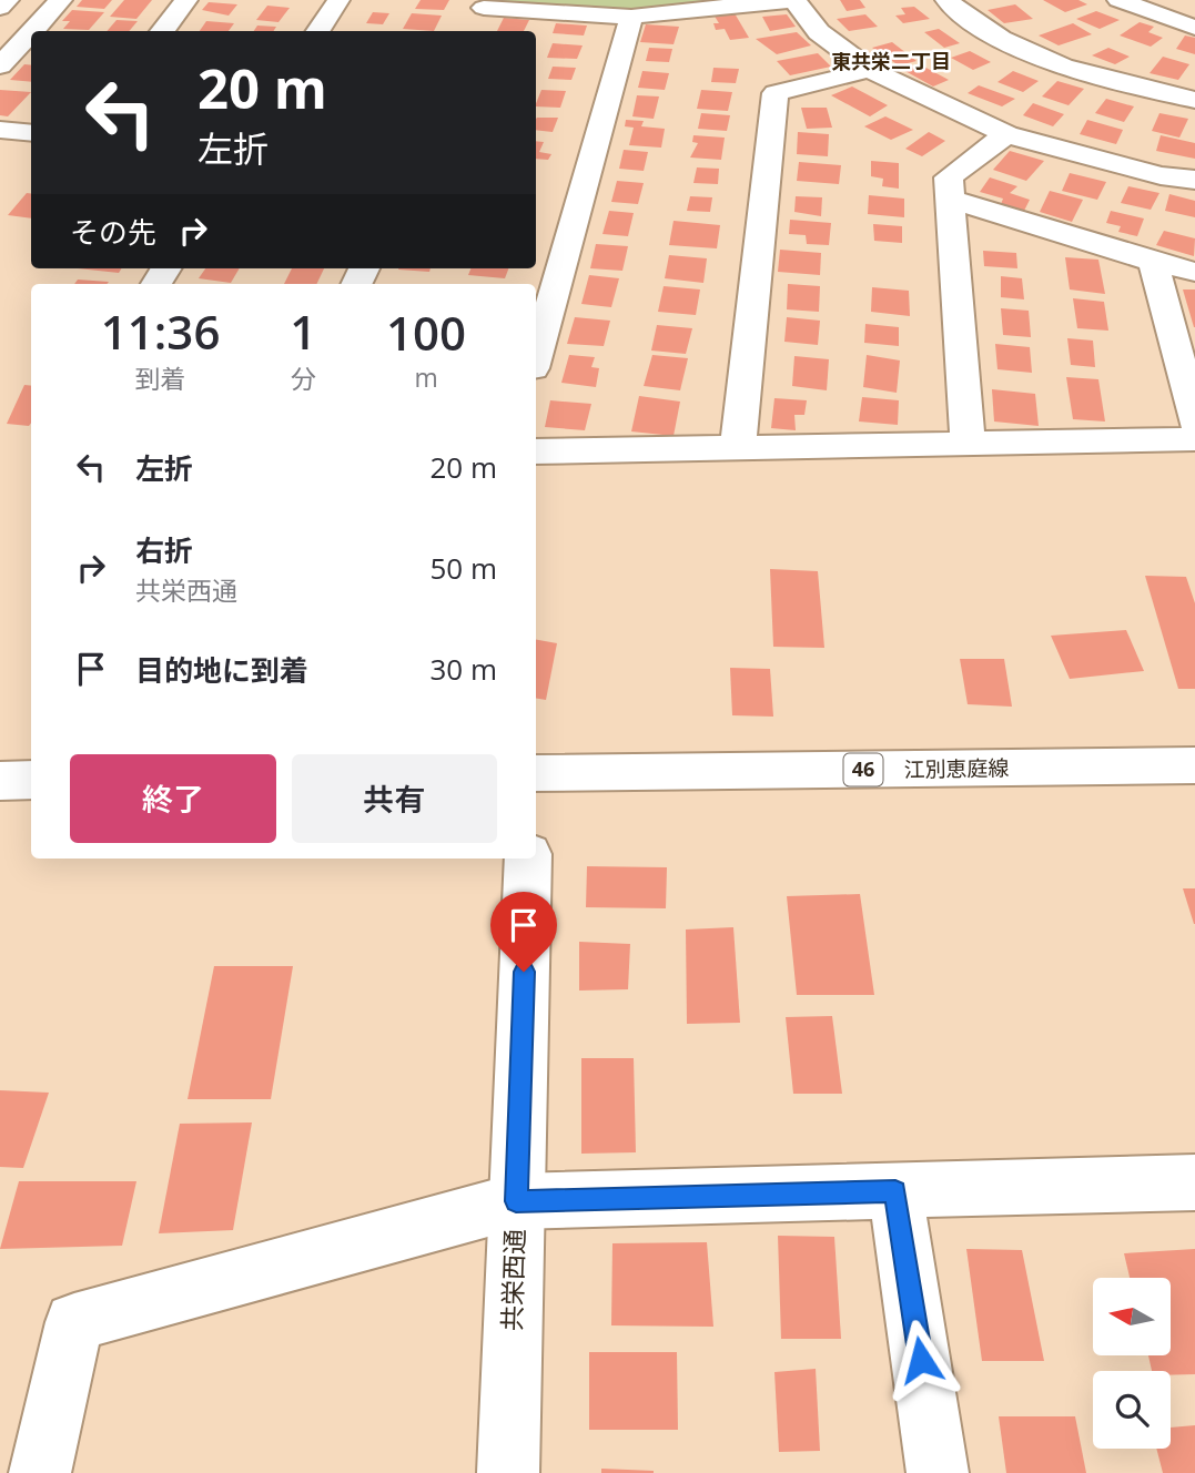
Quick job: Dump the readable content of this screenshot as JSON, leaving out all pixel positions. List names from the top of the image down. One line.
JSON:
{"streets":{"main road":["江別恵庭線","46","共栄西通"]},"districts":["東共栄二丁目"],"north":"left","page":{"turn":["20 m","左折"],"then":"その先","eta":["11:36","到着","1","分","100","m"],"list":[{"name":"左折","value":"20 m"},{"name":"右折","note":"共栄西通","value":"50 m"},{"name":"目的地に到着","value":"30 m"}],"buttons":["終了","共有"]}}
